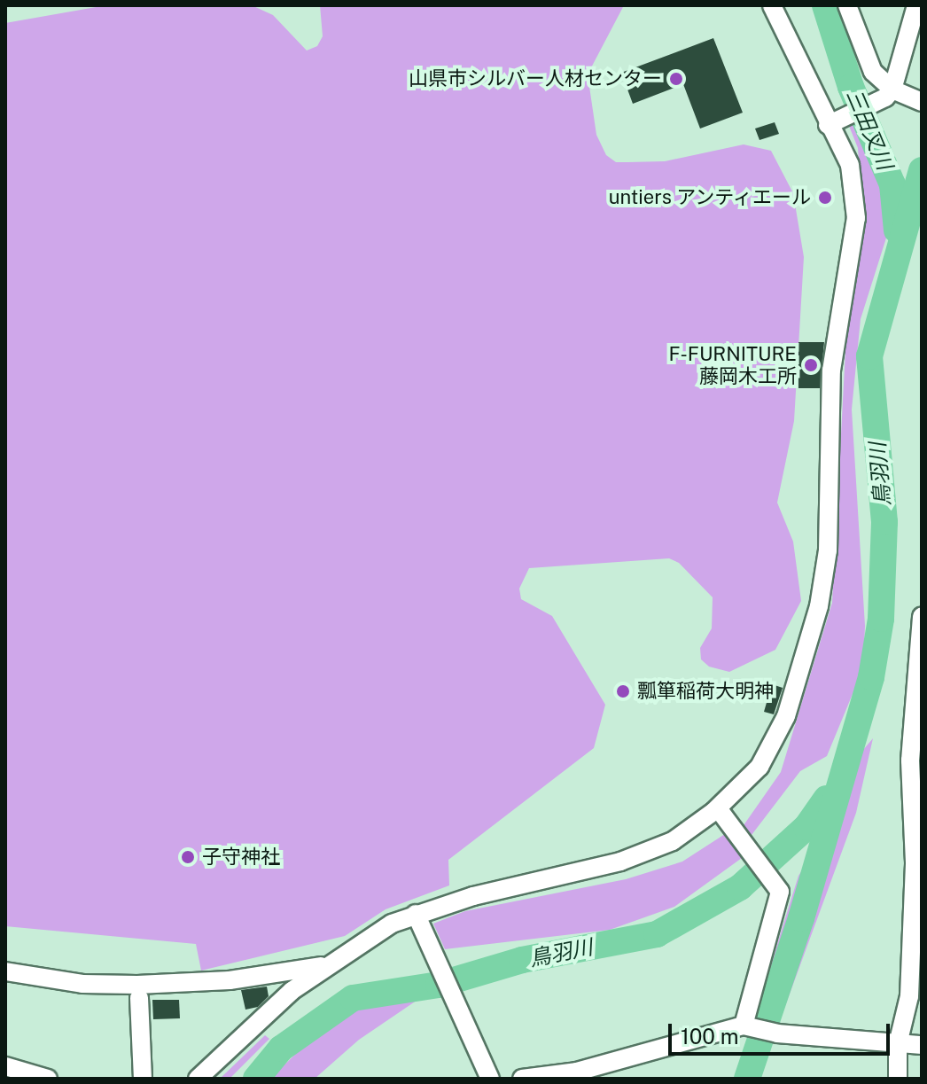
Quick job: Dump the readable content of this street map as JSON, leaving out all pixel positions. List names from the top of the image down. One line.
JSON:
{"water":["三田叉川","鳥羽川"],"places":["山県市シルバー人材センター","untiers アンティエール","F-FURNITURE 藤岡木工所","瓢箪稲荷大明神","子守神社"],"scale_bar":"100 m"}
